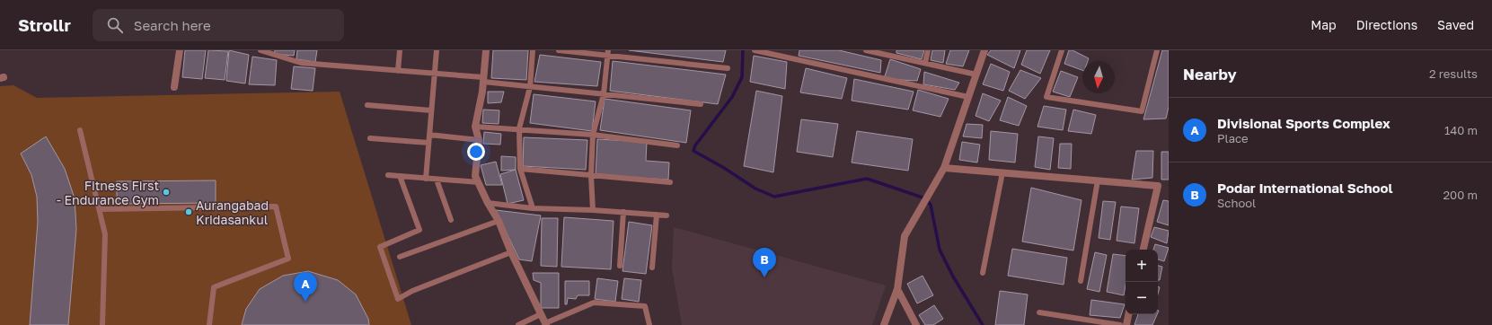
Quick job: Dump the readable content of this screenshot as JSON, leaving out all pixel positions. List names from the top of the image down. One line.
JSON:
{"places":["Fitness First - Endurance Gym","Aurangabad Kridasankul"],"north":"bottom","page":{"header":"Strollr","search":"Search here","nav":["Map","Directions","Saved"],"heading":["Nearby","2 results"],"list":[{"mark":"A","name":"Divisional Sports Complex","note":"Place","value":"140 m"},{"mark":"B","name":"Podar International School","note":"School","value":"200 m"}],"pins":["B","A"],"map_buttons":["+","−"]}}
